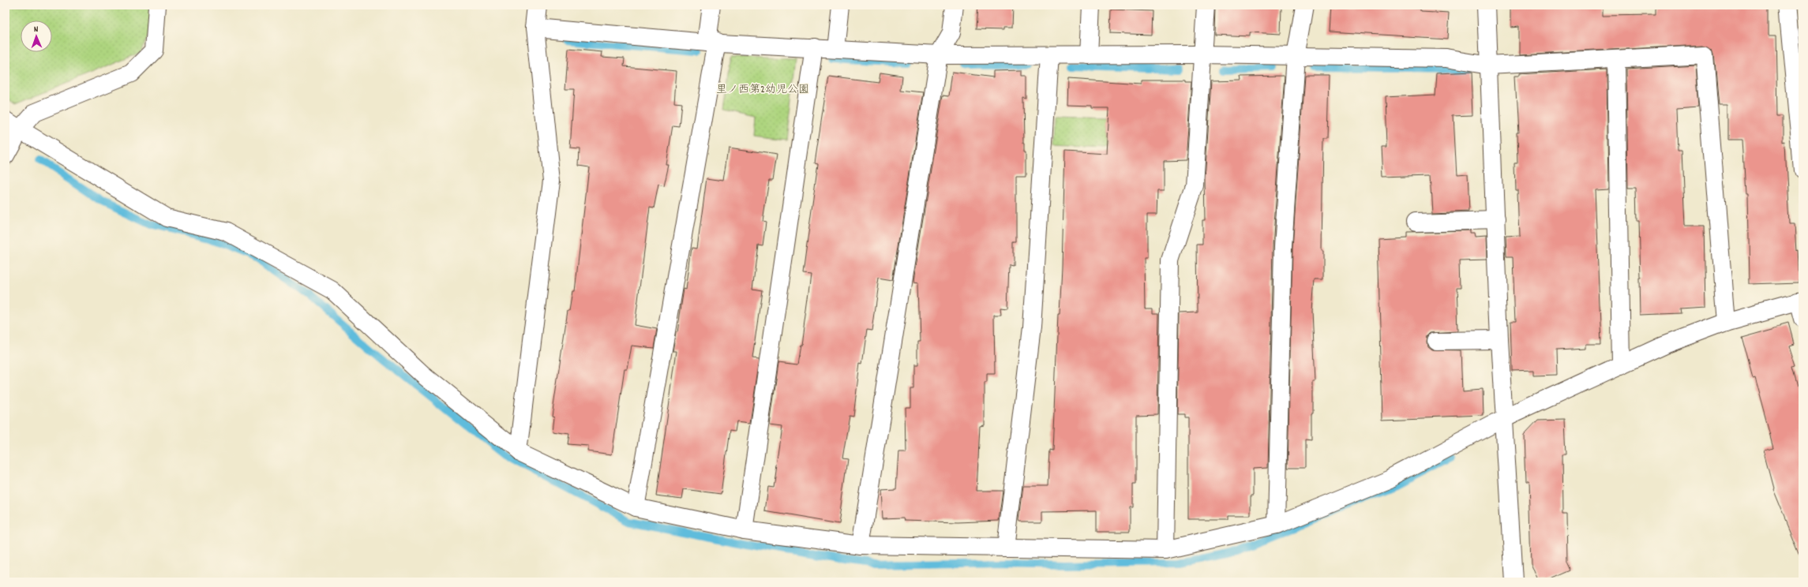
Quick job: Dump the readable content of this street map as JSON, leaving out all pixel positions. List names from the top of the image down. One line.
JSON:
{"parks":["里ノ西第2幼児公園"],"north":"top"}
